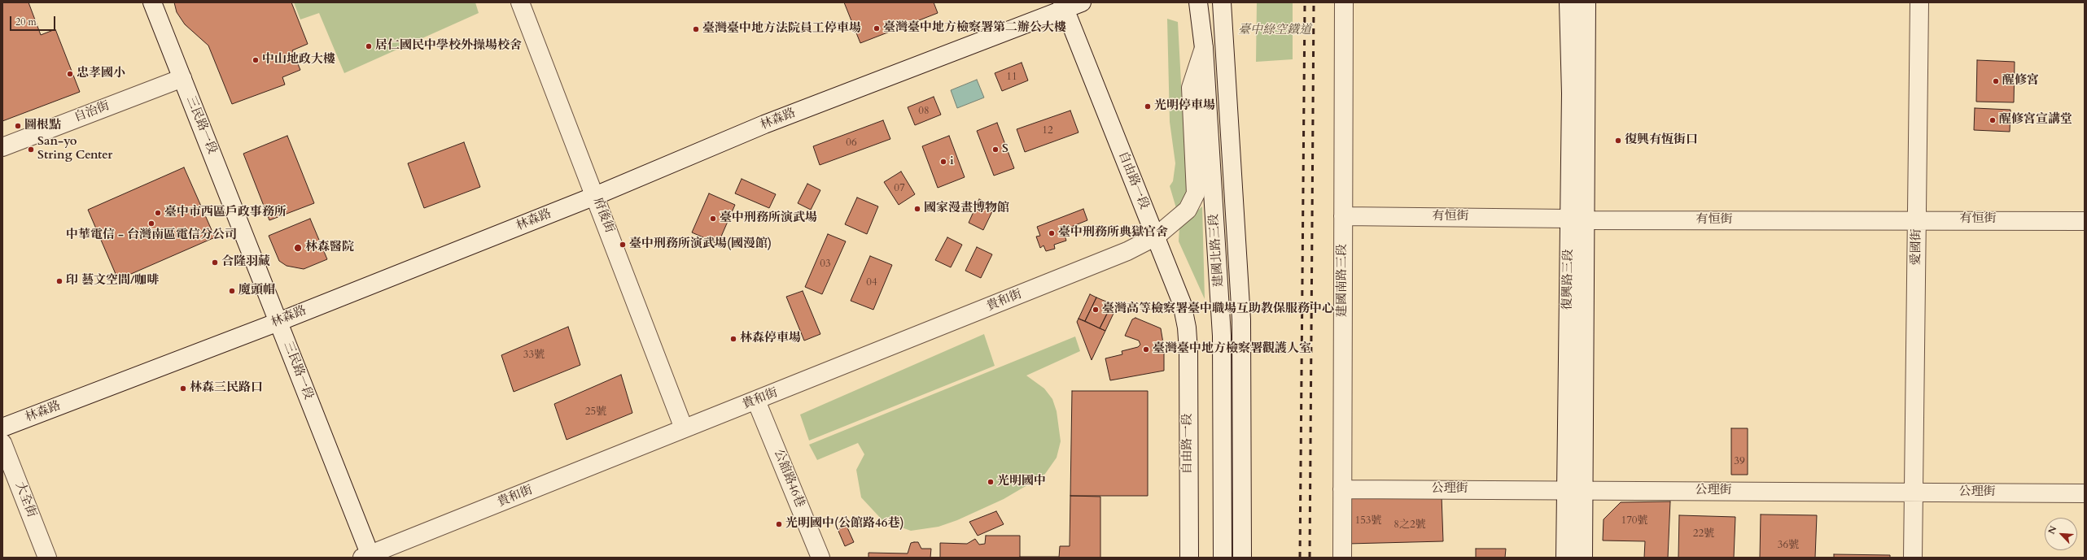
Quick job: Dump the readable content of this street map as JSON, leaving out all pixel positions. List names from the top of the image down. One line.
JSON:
{"streets":{"street":["自治街","林森路","三民路一段","自由路一段","府後街","有恒街","愛國街","建國北路三段","復興路三段","建國南路三段","貴和街","公舘路46巷","公理街","大全街"]},"crossings":[["自治街","三民路一段"],["林森路","三民路一段"],["林森路","自由路一段"],["林森路","府後街"],["三民路一段","貴和街"],["自由路一段","貴和街"],["府後街","貴和街"],["有恒街","愛國街"],["有恒街","復興路三段"],["有恒街","建國南路三段"],["愛國街","公理街"],["建國北路三段","貴和街"],["復興路三段","公理街"],["建國南路三段","公理街"],["貴和街","公舘路46巷"]],"parks":["臺中綠空鐵道"],"places":["臺灣臺中地方檢察署第二辦公大樓","臺灣臺中地方法院員工停車場","居仁國民中學校外操場校舍","中山地政大樓","忠孝國小","醒修宮","光明停車場","醒修宮宣講堂","圖根點","復興有恆街口","San-yo String Center","S","i","國家漫畫博物館","臺中市西區戶政事務所","臺中刑務所演武場","中華電信 - 台灣南區電信分公司","臺中刑務所典獄官舍","臺中刑務所演武場(國漫館)","林森醫院","合隆羽藏","印 藝文空間/咖啡","魔頭帽","臺灣高等檢察署臺中職場互助教保服務中心","林森停車場","臺灣臺中地方檢察署觀護人室","林森三民路口","光明國中","光明國中(公館路46巷)"],"house_numbers":["11","08","12","06","07","03","04","33號","25號","39","153號","170號","8之2號","22號","36號"],"scale_bar":"20 m","north":"top left"}
